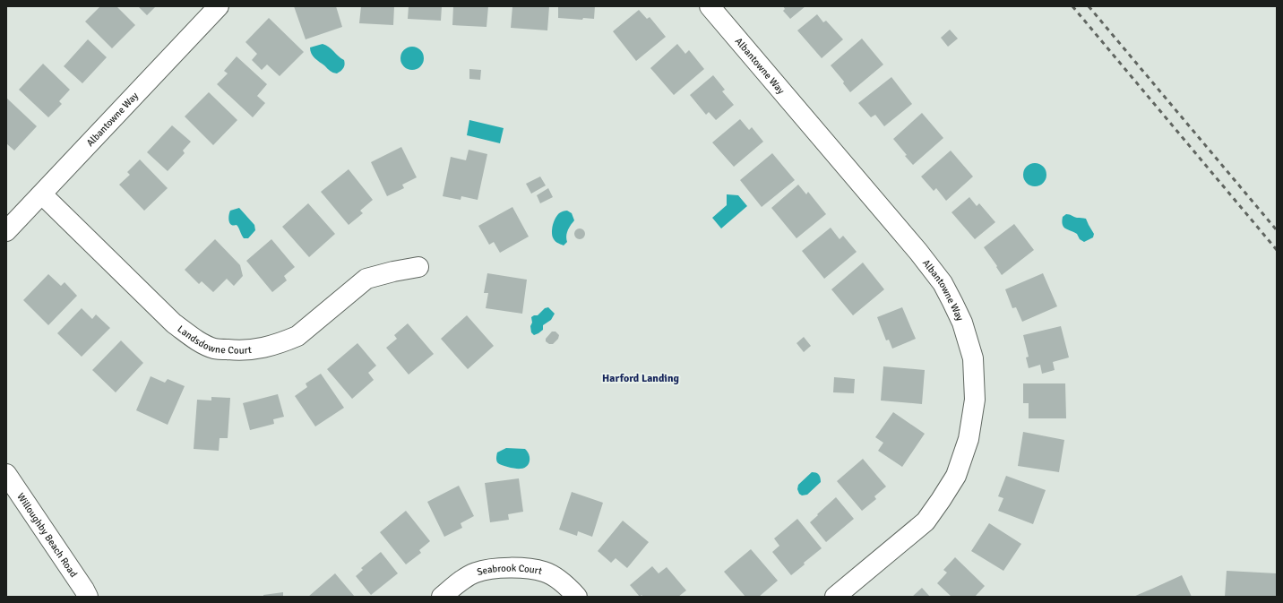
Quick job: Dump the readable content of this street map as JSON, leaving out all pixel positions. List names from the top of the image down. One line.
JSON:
{"streets":{"street":["Albantowne Way","Landsdowne Court","Willoughby Beach Road","Seabrook Court"]},"crossings":[["Albantowne Way","Landsdowne Court"]],"districts":["Harford Landing"]}
